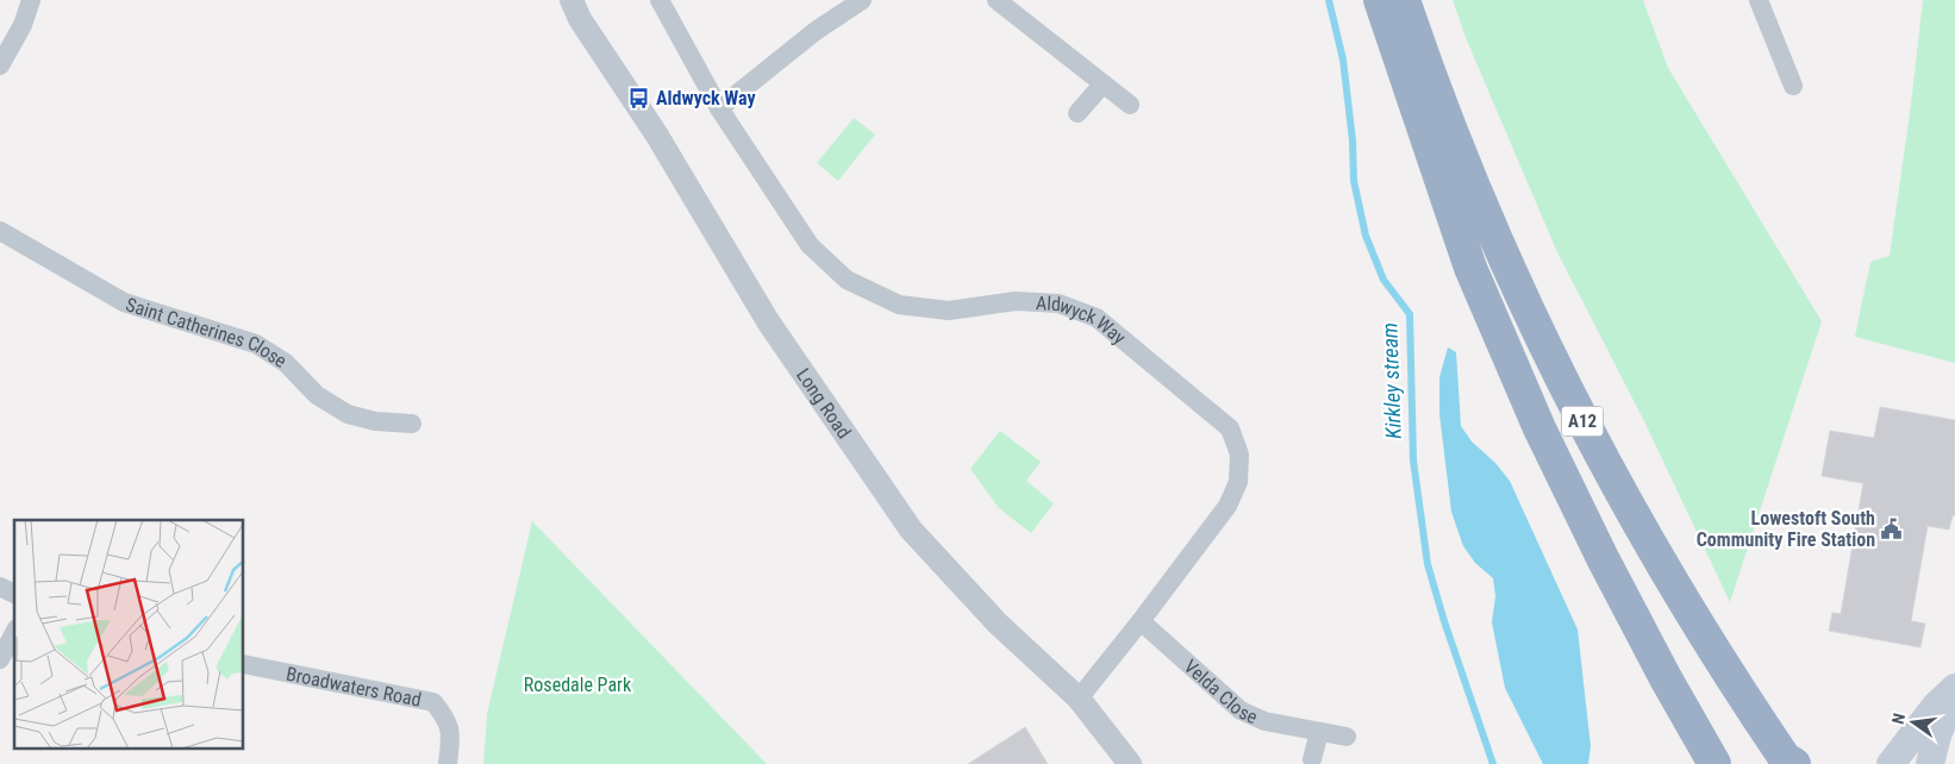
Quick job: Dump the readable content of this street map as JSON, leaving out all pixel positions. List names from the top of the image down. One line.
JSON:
{"streets":{"highway":["A12"],"street":["Aldwyck Way","Saint Catherines Close","Long Road","Broadwaters Road","Velda Close"]},"crossings":[["Aldwyck Way","Long Road"],["Aldwyck Way","Velda Close"]],"water":["Kirkley stream"],"parks":["Rosedale Park"],"places":{"bus stop":["Aldwyck Way"],"public building":["Lowestoft South Community Fire Station"]},"north":"left"}
